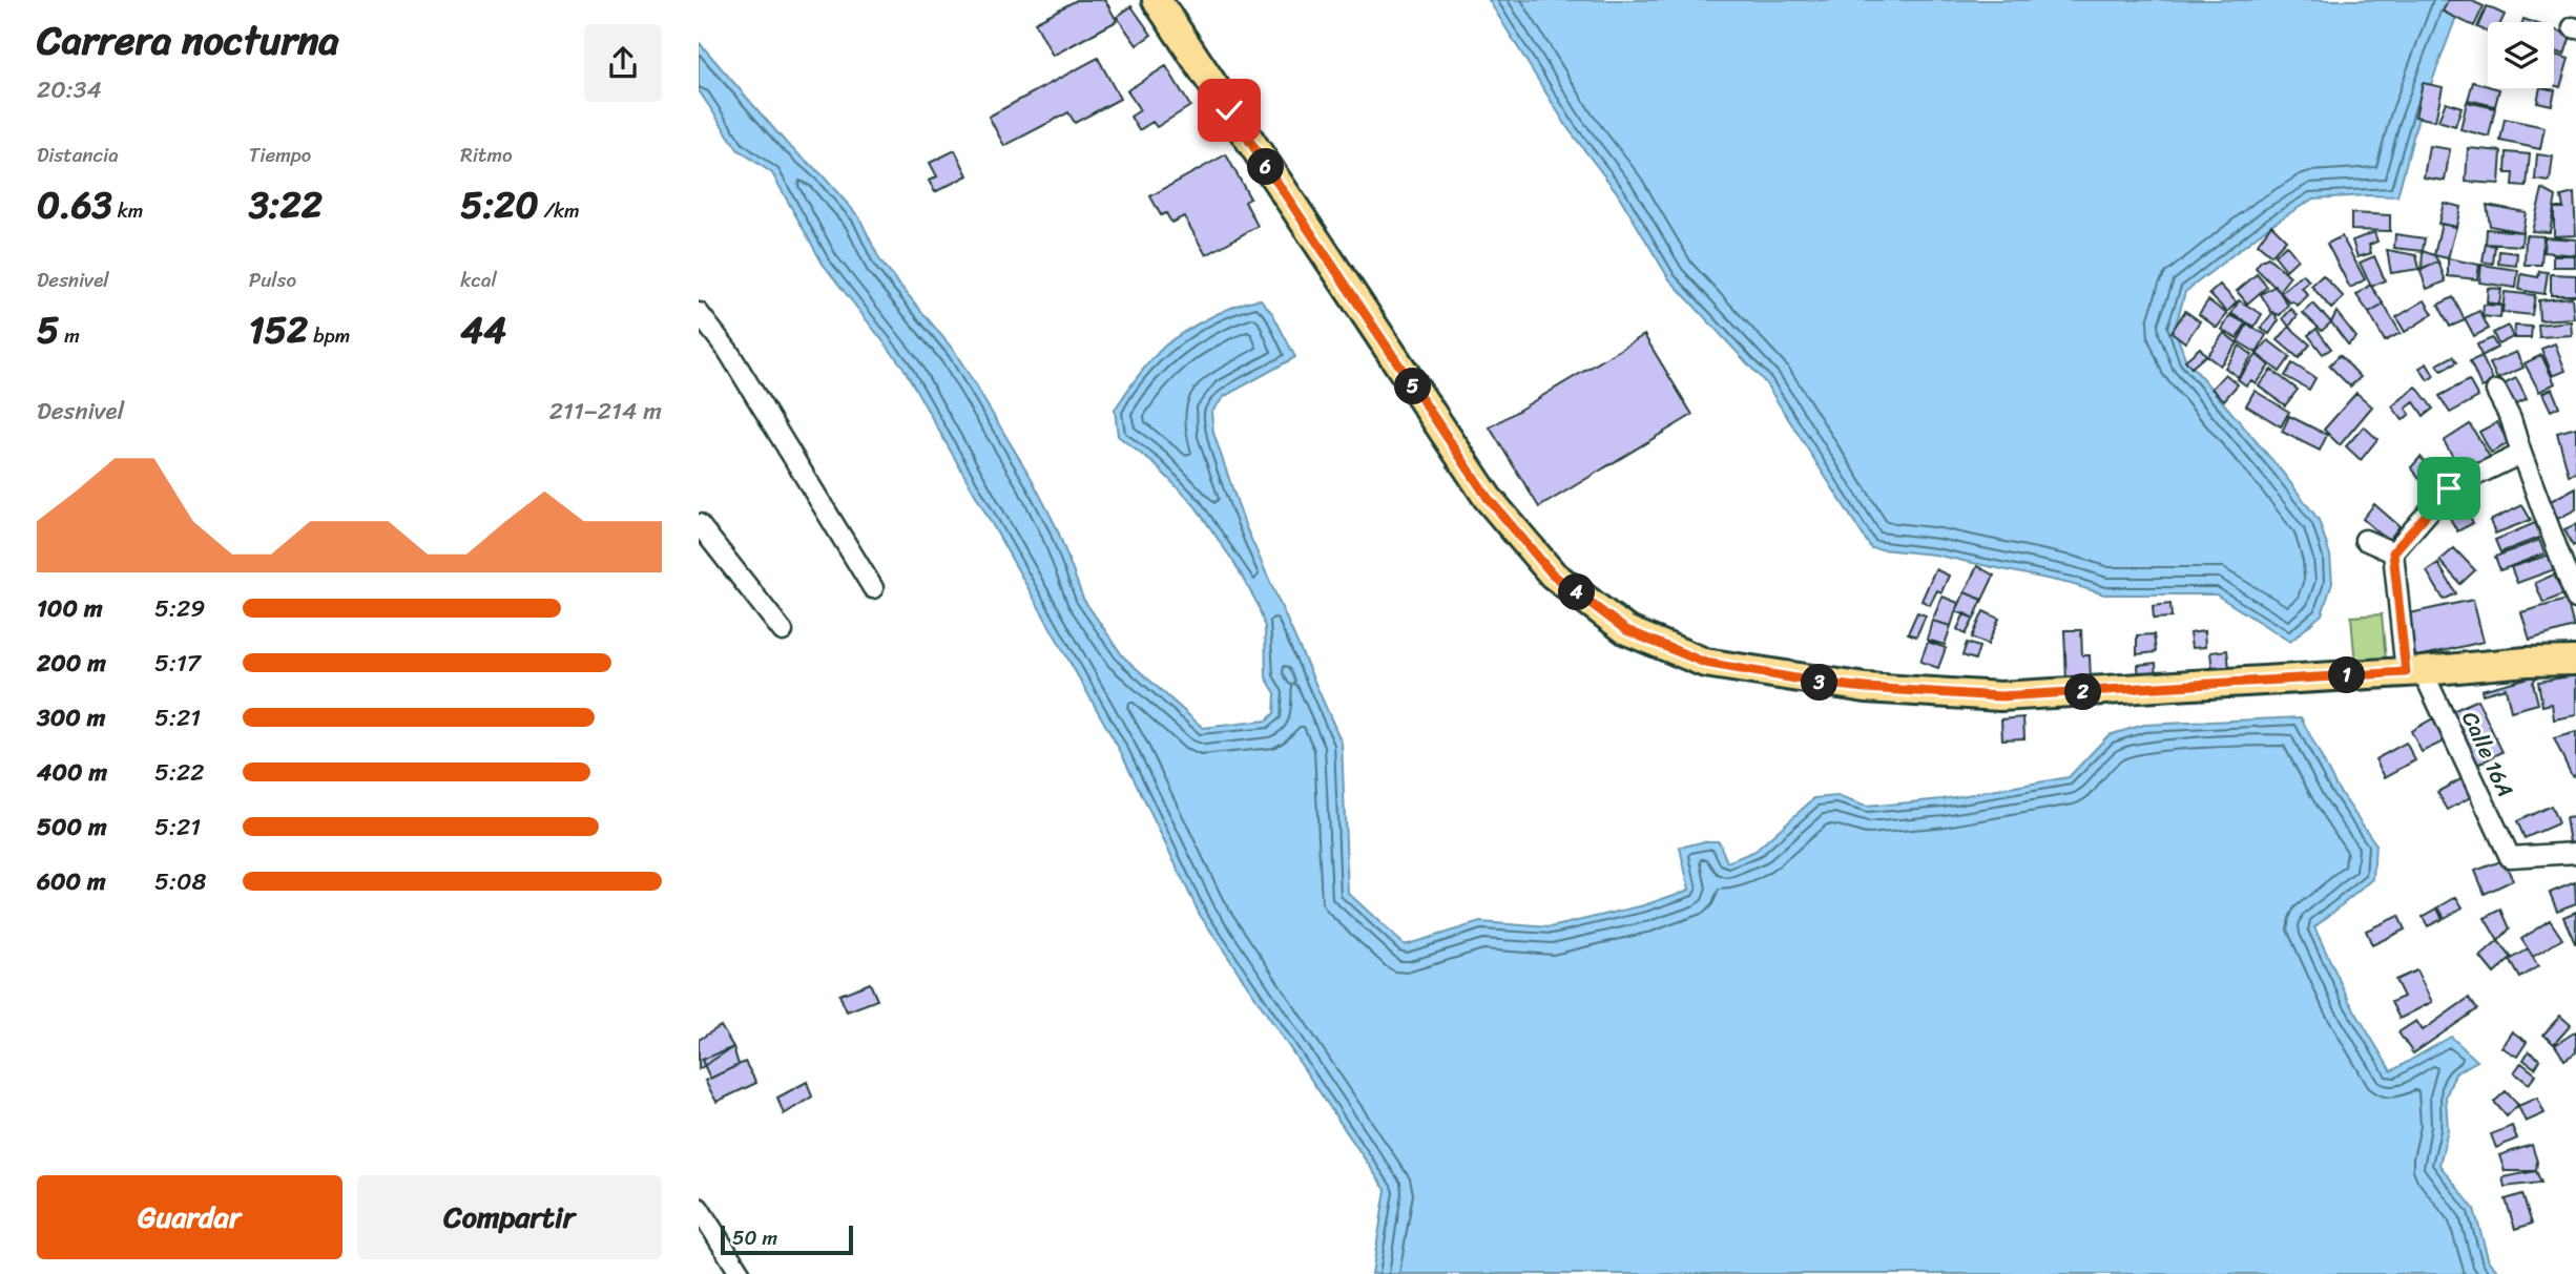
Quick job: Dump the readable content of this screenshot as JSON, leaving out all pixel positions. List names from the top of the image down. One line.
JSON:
{"streets":{"street":["Calle 16A"]},"scale_bar":"50 m","page":{"heading":["Carrera nocturna","20:34"],"stats":[["Distancia","0.63 km"],["Tiempo","3:22"],["Ritmo","5:20 /km"],["Desnivel","5 m"],["Pulso","152 bpm"],["kcal","44"]],"pins":["6","5","4","1","3","2"],"chart":["Desnivel","211–214 m"],"list":[{"name":"100 m","note":"5:29"},{"name":"200 m","note":"5:17"},{"name":"300 m","note":"5:21"},{"name":"400 m","note":"5:22"},{"name":"500 m","note":"5:21"},{"name":"600 m","note":"5:08"}],"buttons":["Guardar","Compartir"],"scale":"50 m"}}
